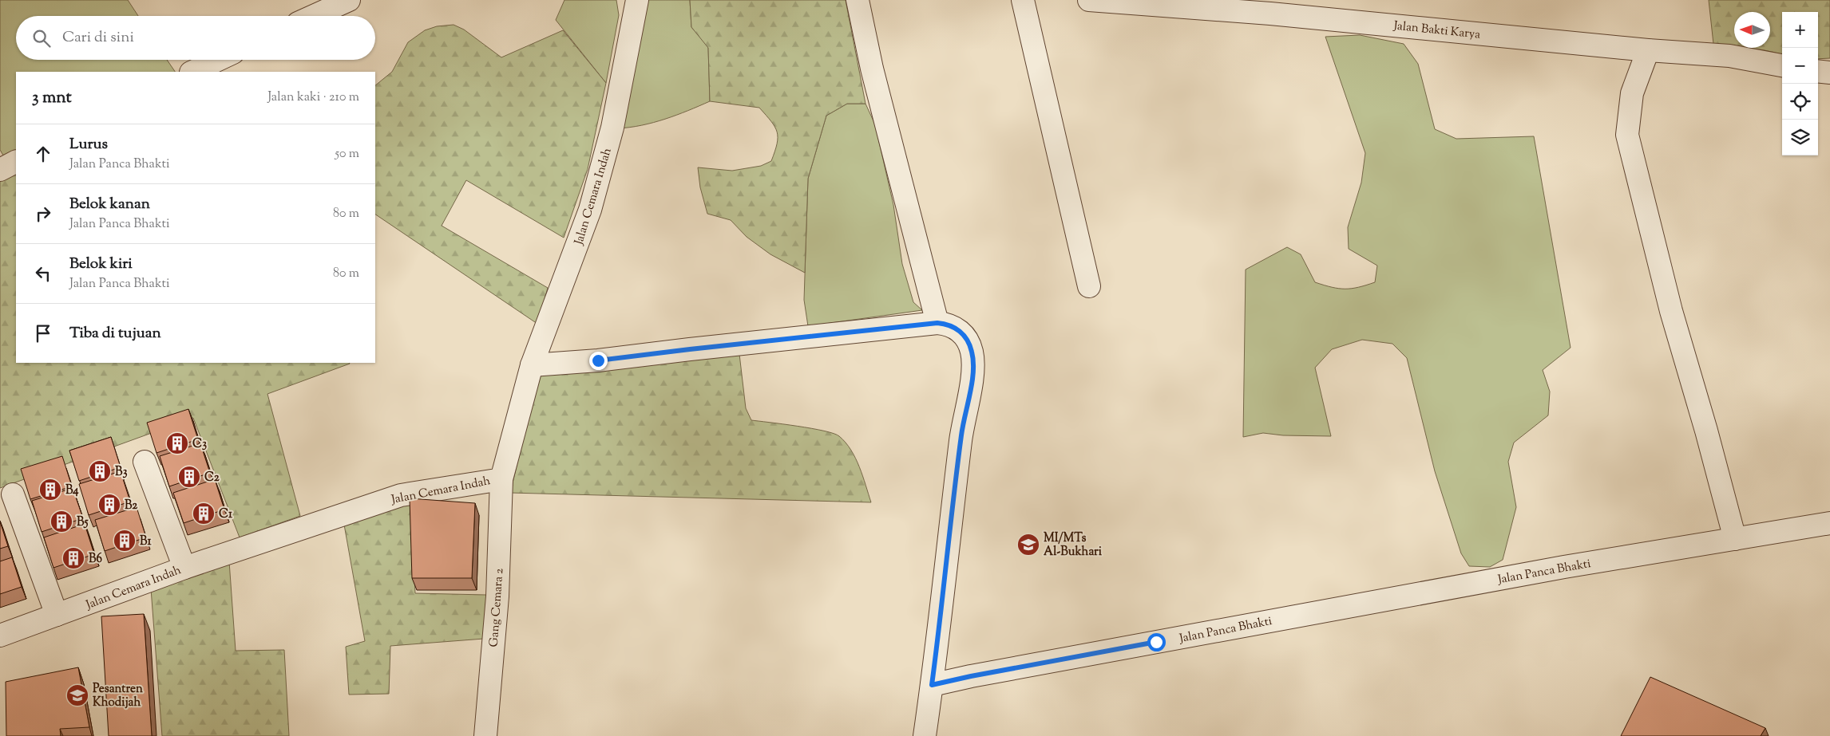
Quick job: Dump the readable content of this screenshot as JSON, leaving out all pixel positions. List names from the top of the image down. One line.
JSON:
{"streets":{"street":["Jalan Bakti Karya","Jalan Cemara Indah","Jalan Panca Bhakti","Gang Cemara 2"]},"crossings":[["Jalan Cemara Indah","Gang Cemara 2"]],"places":{"building":["C3","B3","C2","B4","B2","C1","B5","B1","B6"],"school or university":["MI/MTs Al-Bukhari","Pesantren Khodijah"]},"north":"left","page":{"map_buttons":["+","−"],"search":"Cari di sini","heading":["3 mnt","Jalan kaki · 210 m"],"list":[["Lurus","Jalan Panca Bhakti","50 m"],["Belok kanan","Jalan Panca Bhakti","80 m"],["Belok kiri","Jalan Panca Bhakti","80 m"],"Tiba di tujuan"]}}
